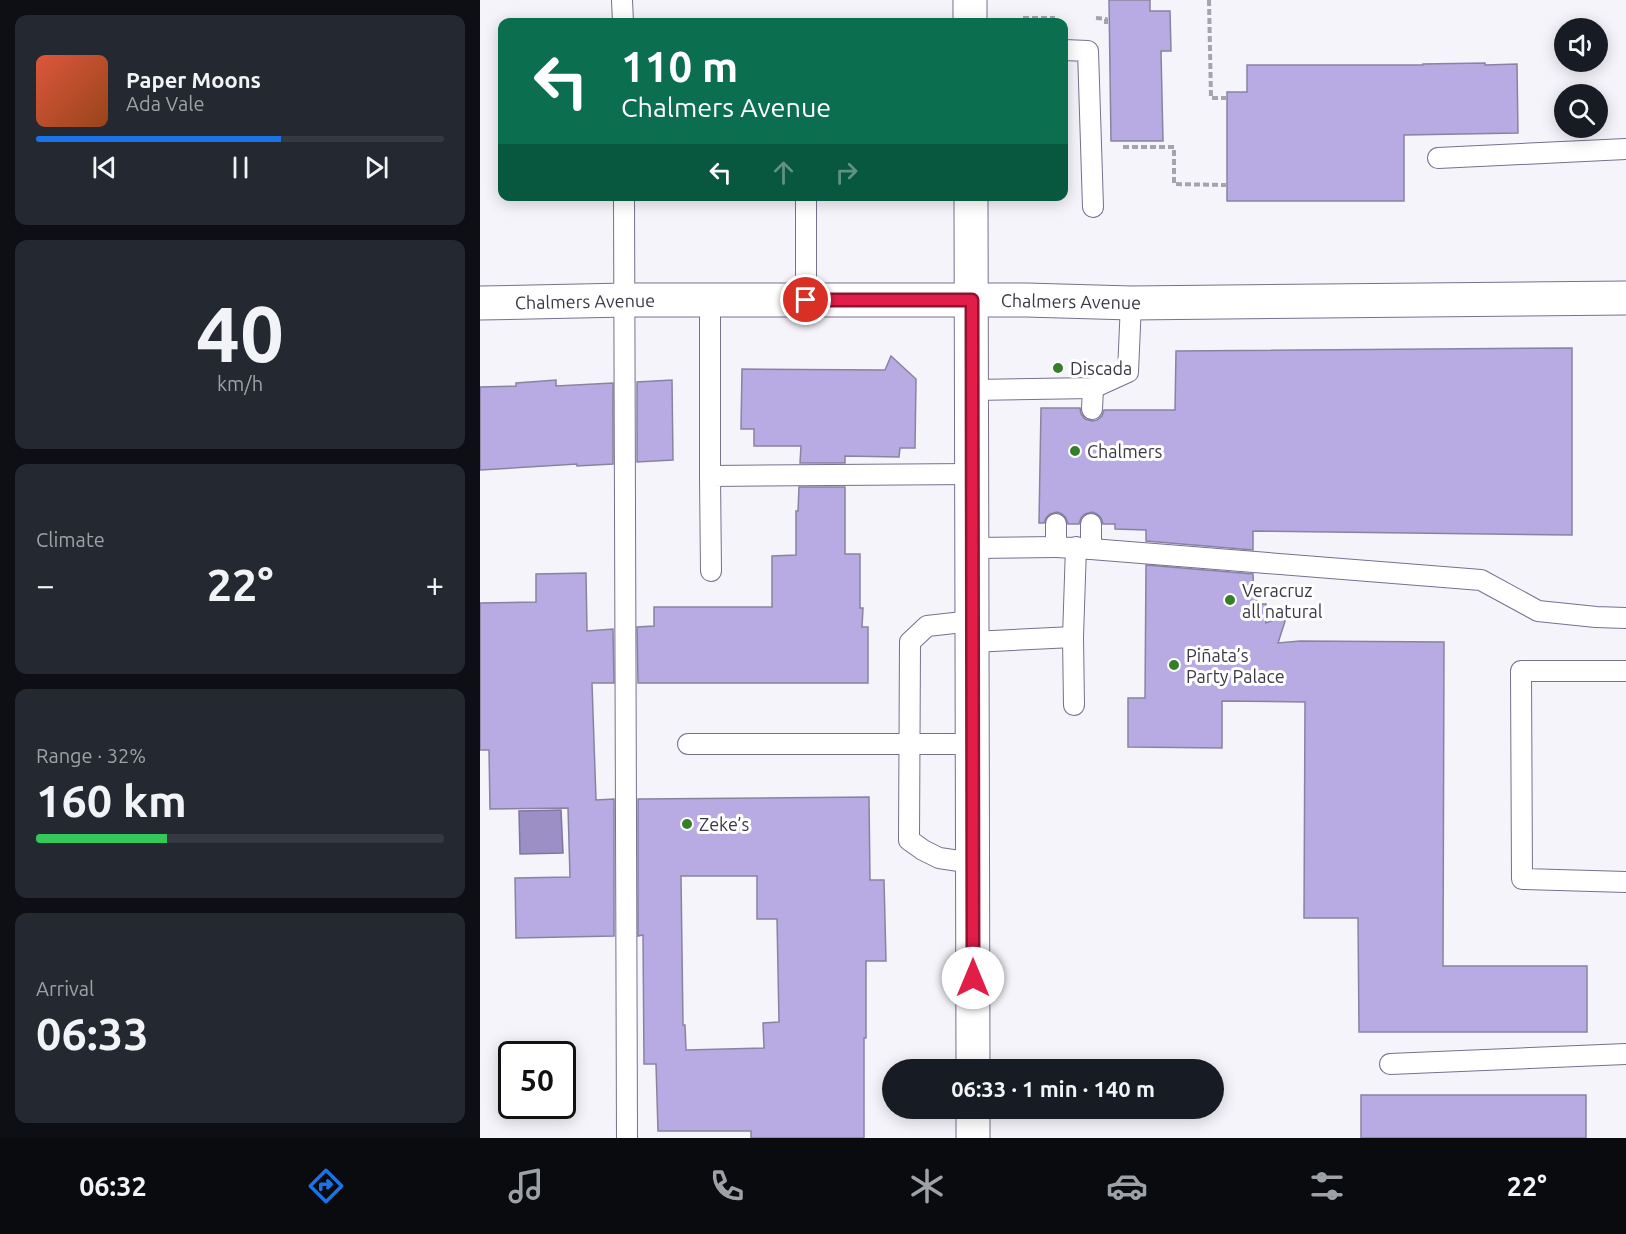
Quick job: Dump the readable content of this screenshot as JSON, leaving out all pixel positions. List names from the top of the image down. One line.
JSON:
{"streets":{"street":["Chalmers Avenue"]},"places":["Discada","Chalmers","Veracruz all natural","Piñata’s Party Palace","Zeke’s"],"page":{"turn":["110 m","Chalmers Avenue"],"song":["Paper Moons","Ada Vale"],"tile":[["40","km/h"],"Climate",["Range · 32%","160 km"],["Arrival","06:33"]],"heat":["−","22°","+"],"limit":"50","trip":"06:33 · 1 min · 140 m","tabs":["06:32","22°"]}}
